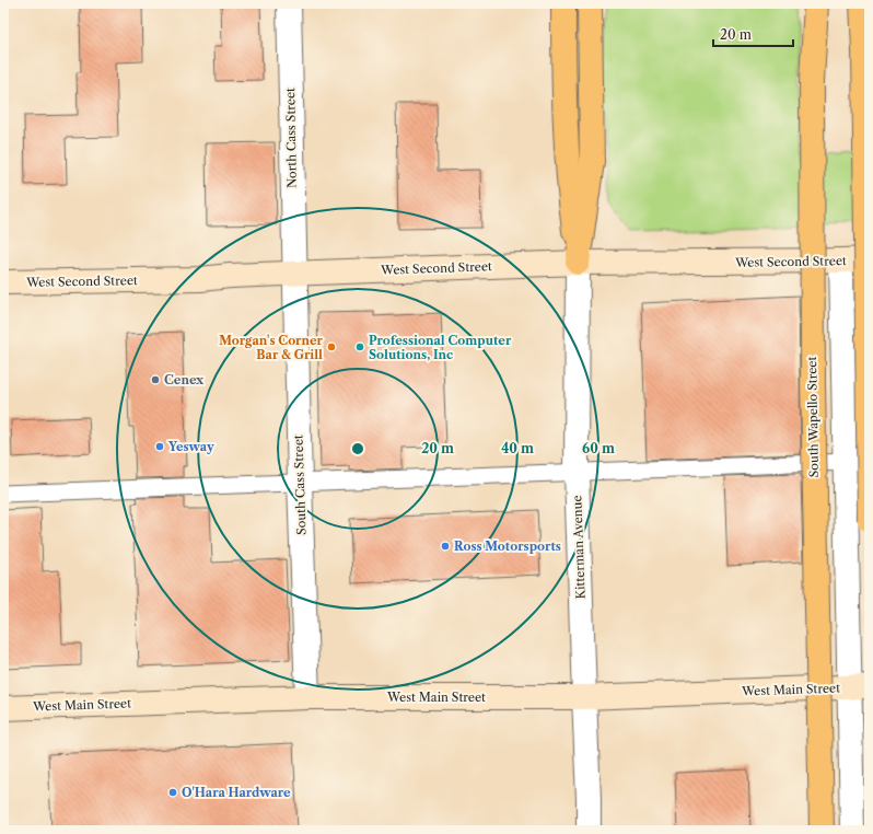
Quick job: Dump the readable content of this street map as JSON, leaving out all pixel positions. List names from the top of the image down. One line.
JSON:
{"streets":{"highway":["South Wapello Street"],"main road":["West Second Street","West Main Street"],"street":["North Cass Street","South Cass Street","Kitterman Avenue"]},"crossings":[["North Cass Street","West Second Street"],["North Cass Street","South Cass Street"],["West Second Street","South Cass Street"],["West Second Street","Kitterman Avenue"],["South Cass Street","West Main Street"],["Kitterman Avenue","West Main Street"]],"places":["Morgan's Corner Bar & Grill","Professional Computer Solutions, Inc","Cenex","Yesway","Ross Motorsports","O'Hara Hardware"],"scale_bar":"20 m","rings":["20 m","40 m","60 m"]}
